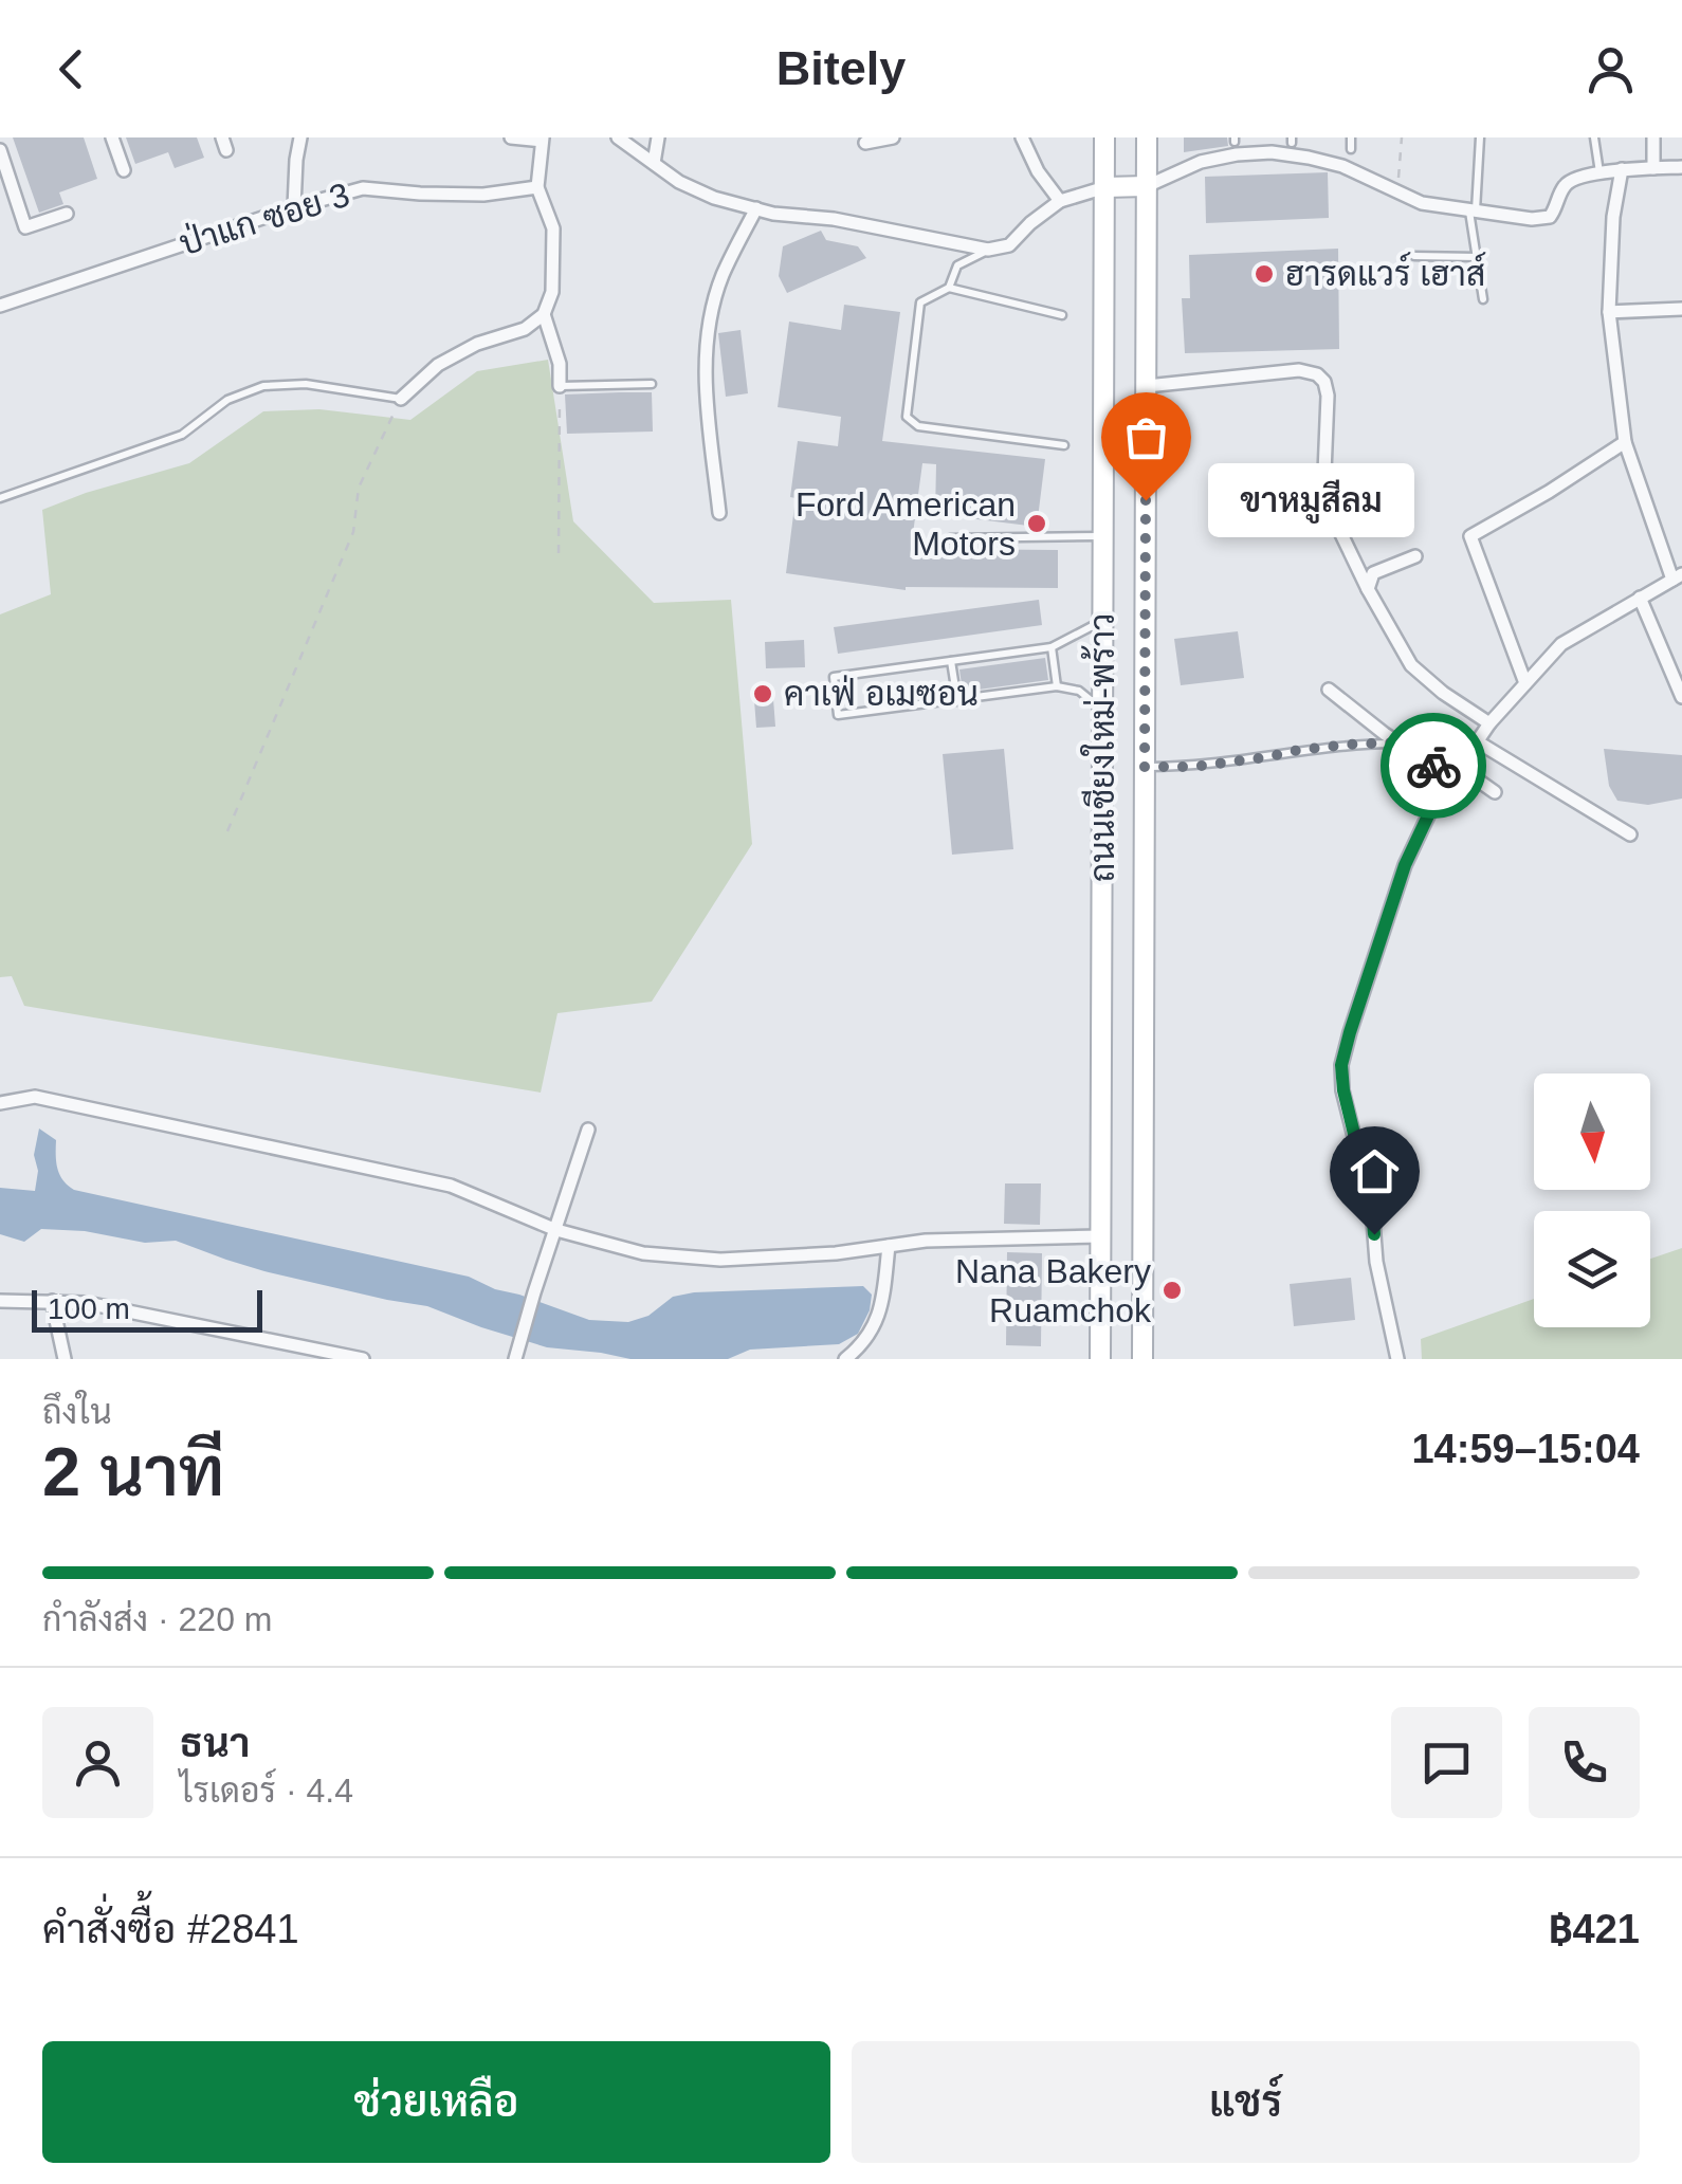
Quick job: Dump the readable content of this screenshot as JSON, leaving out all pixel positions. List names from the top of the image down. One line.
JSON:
{"streets":{"main road":["ถนนเชียงใหม่-พร้าว"],"street":["ป่าแก ซอย 3"]},"places":["ฮารดแวร์ เฮาส์","ขาหมูสีลม","Ford American Motors","คาเฟ่ อเมซอน","Nana Bakery Ruamchok"],"scale_bar":"100 m","north":"bottom","page":{"header":"Bitely","bubble":"ขาหมูสีลม","scale":"100 m","heading":["2 นาที","ถึงใน","14:59–15:04"],"panel":["ธนา","ไรเดอร์ · 4.4","คำสั่งซื้อ #2841","฿421"],"bar":"กำลังส่ง · 220 m","buttons":["ช่วยเหลือ","แชร์"]}}
